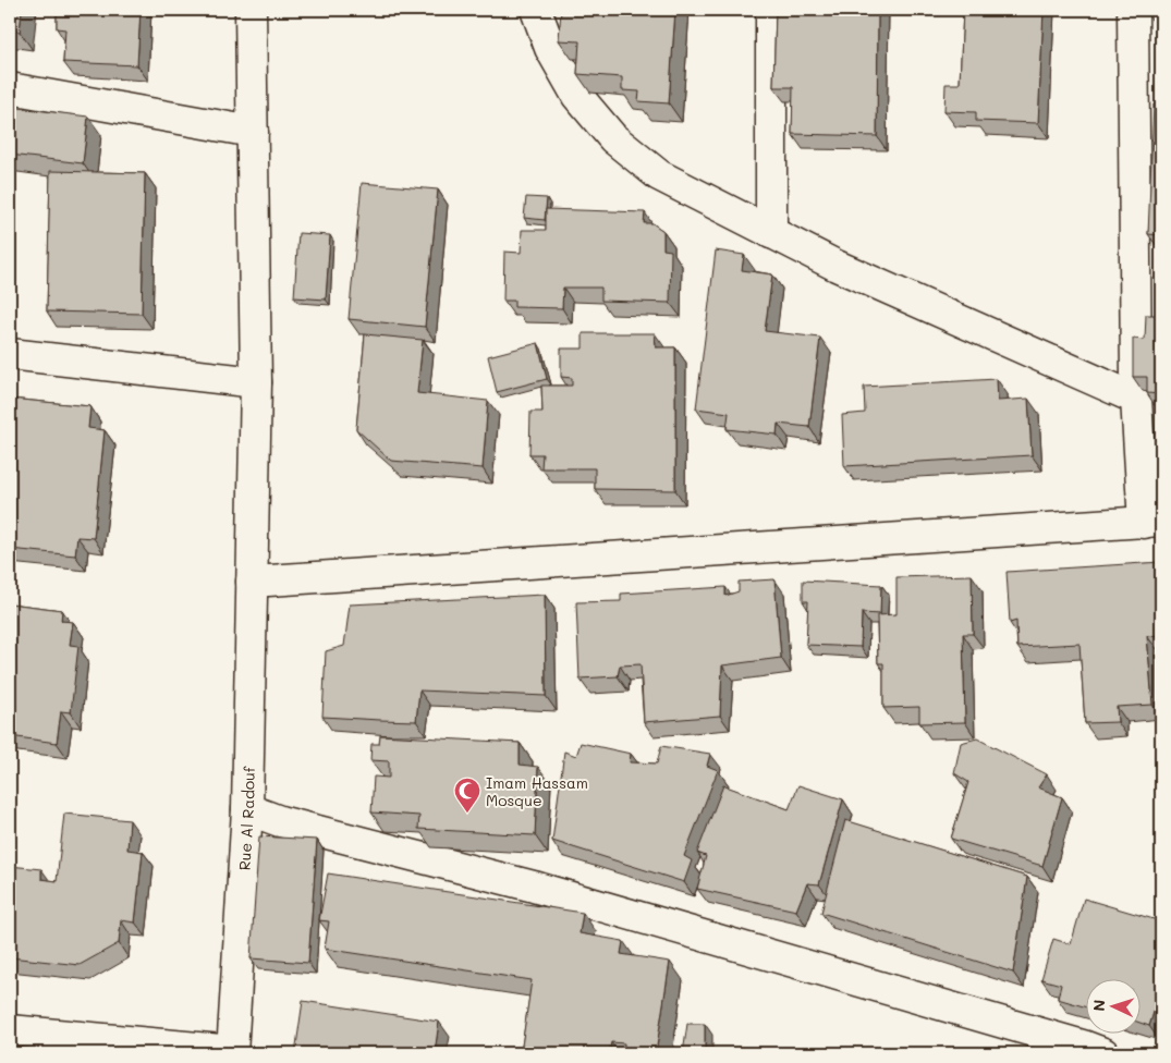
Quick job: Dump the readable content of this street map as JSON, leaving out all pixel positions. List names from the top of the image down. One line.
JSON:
{"streets":{"street":["Rue Al Radouf"]},"places":{"mosque":["Imam Hassam Mosque"]},"north":"left"}
